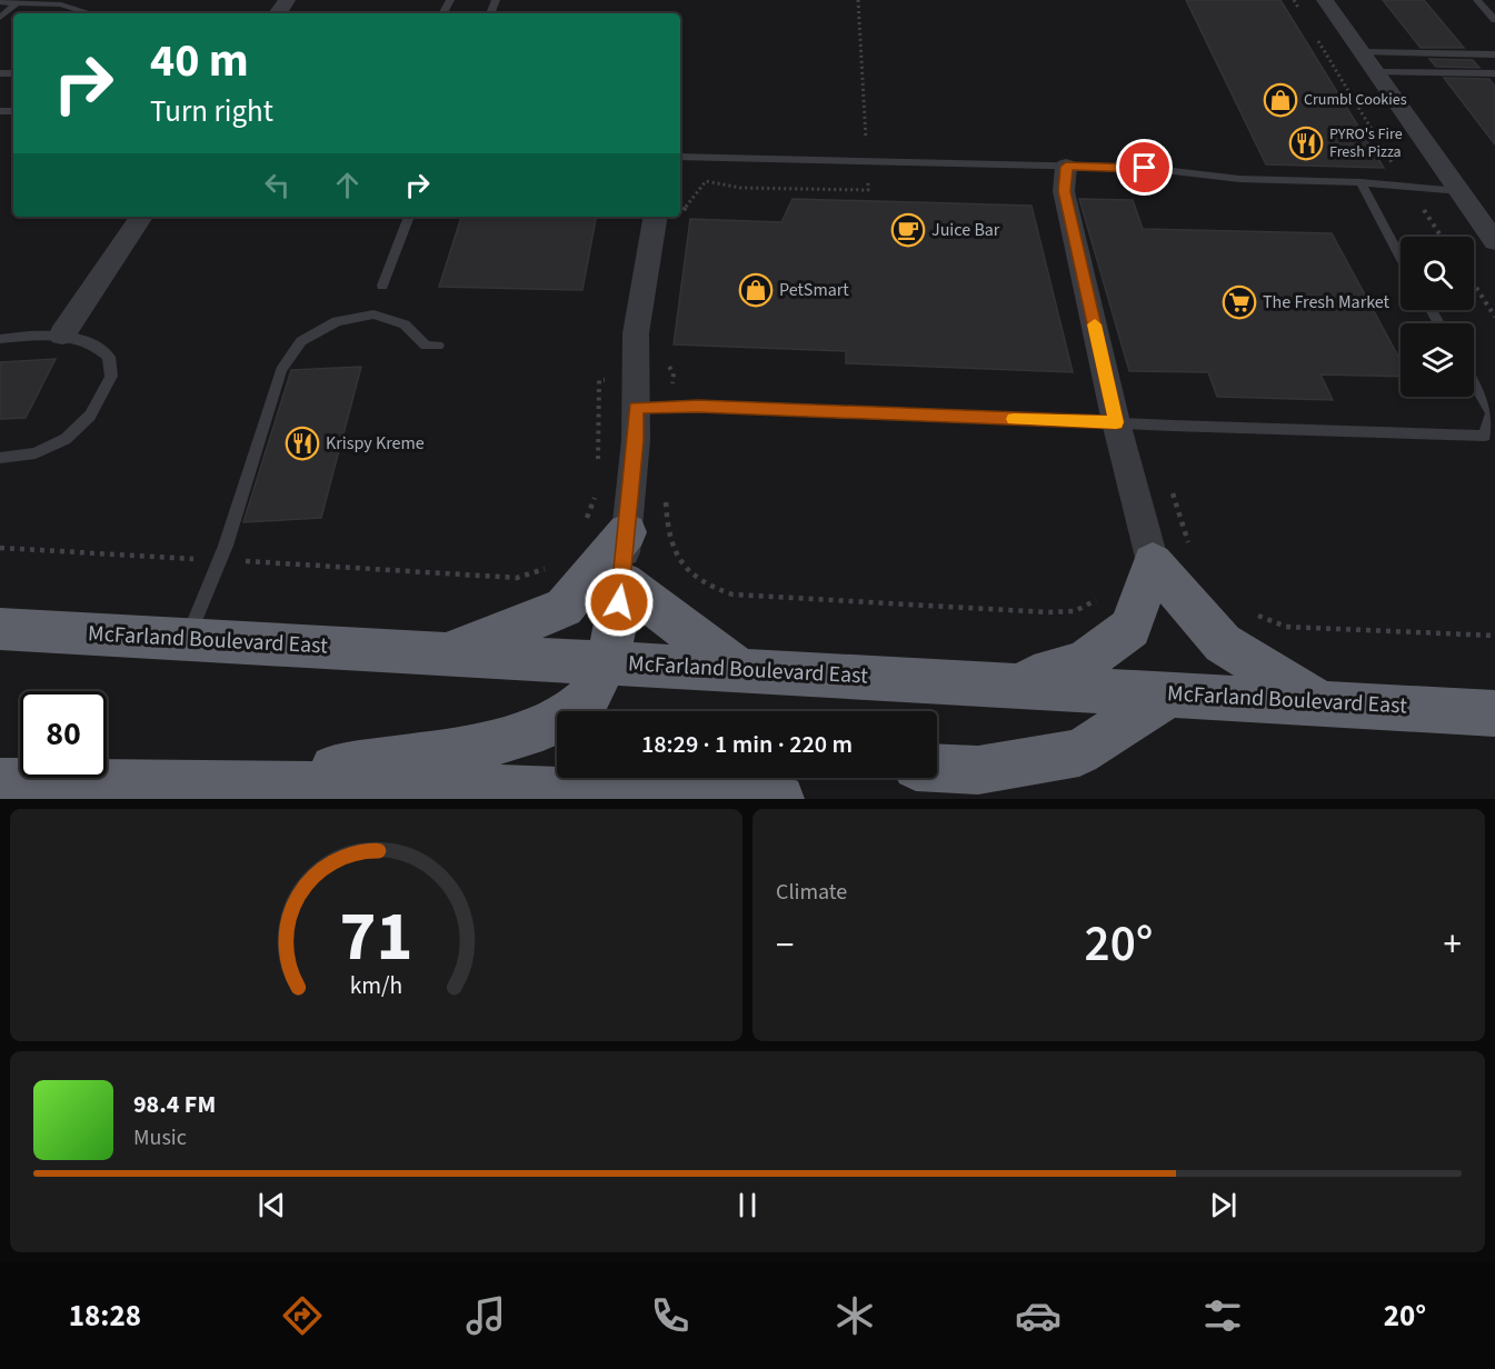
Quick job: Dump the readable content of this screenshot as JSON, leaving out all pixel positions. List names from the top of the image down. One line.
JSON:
{"streets":{"highway":["McFarland Boulevard East"]},"places":{"shop":["Crumbl Cookies","PetSmart"],"restaurant":["PYRO's Fire Fresh Pizza","Krispy Kreme"],"cafe":["Juice Bar"],"supermarket":["The Fresh Market"]},"page":{"turn":["40 m","Turn right"],"limit":"80","trip":"18:29 · 1 min · 220 m","tile":"Climate","heat":["−","20°","+"],"song":["98.4 FM","Music"],"tabs":["18:28","20°"],"gauge":["71","km/h"]}}
